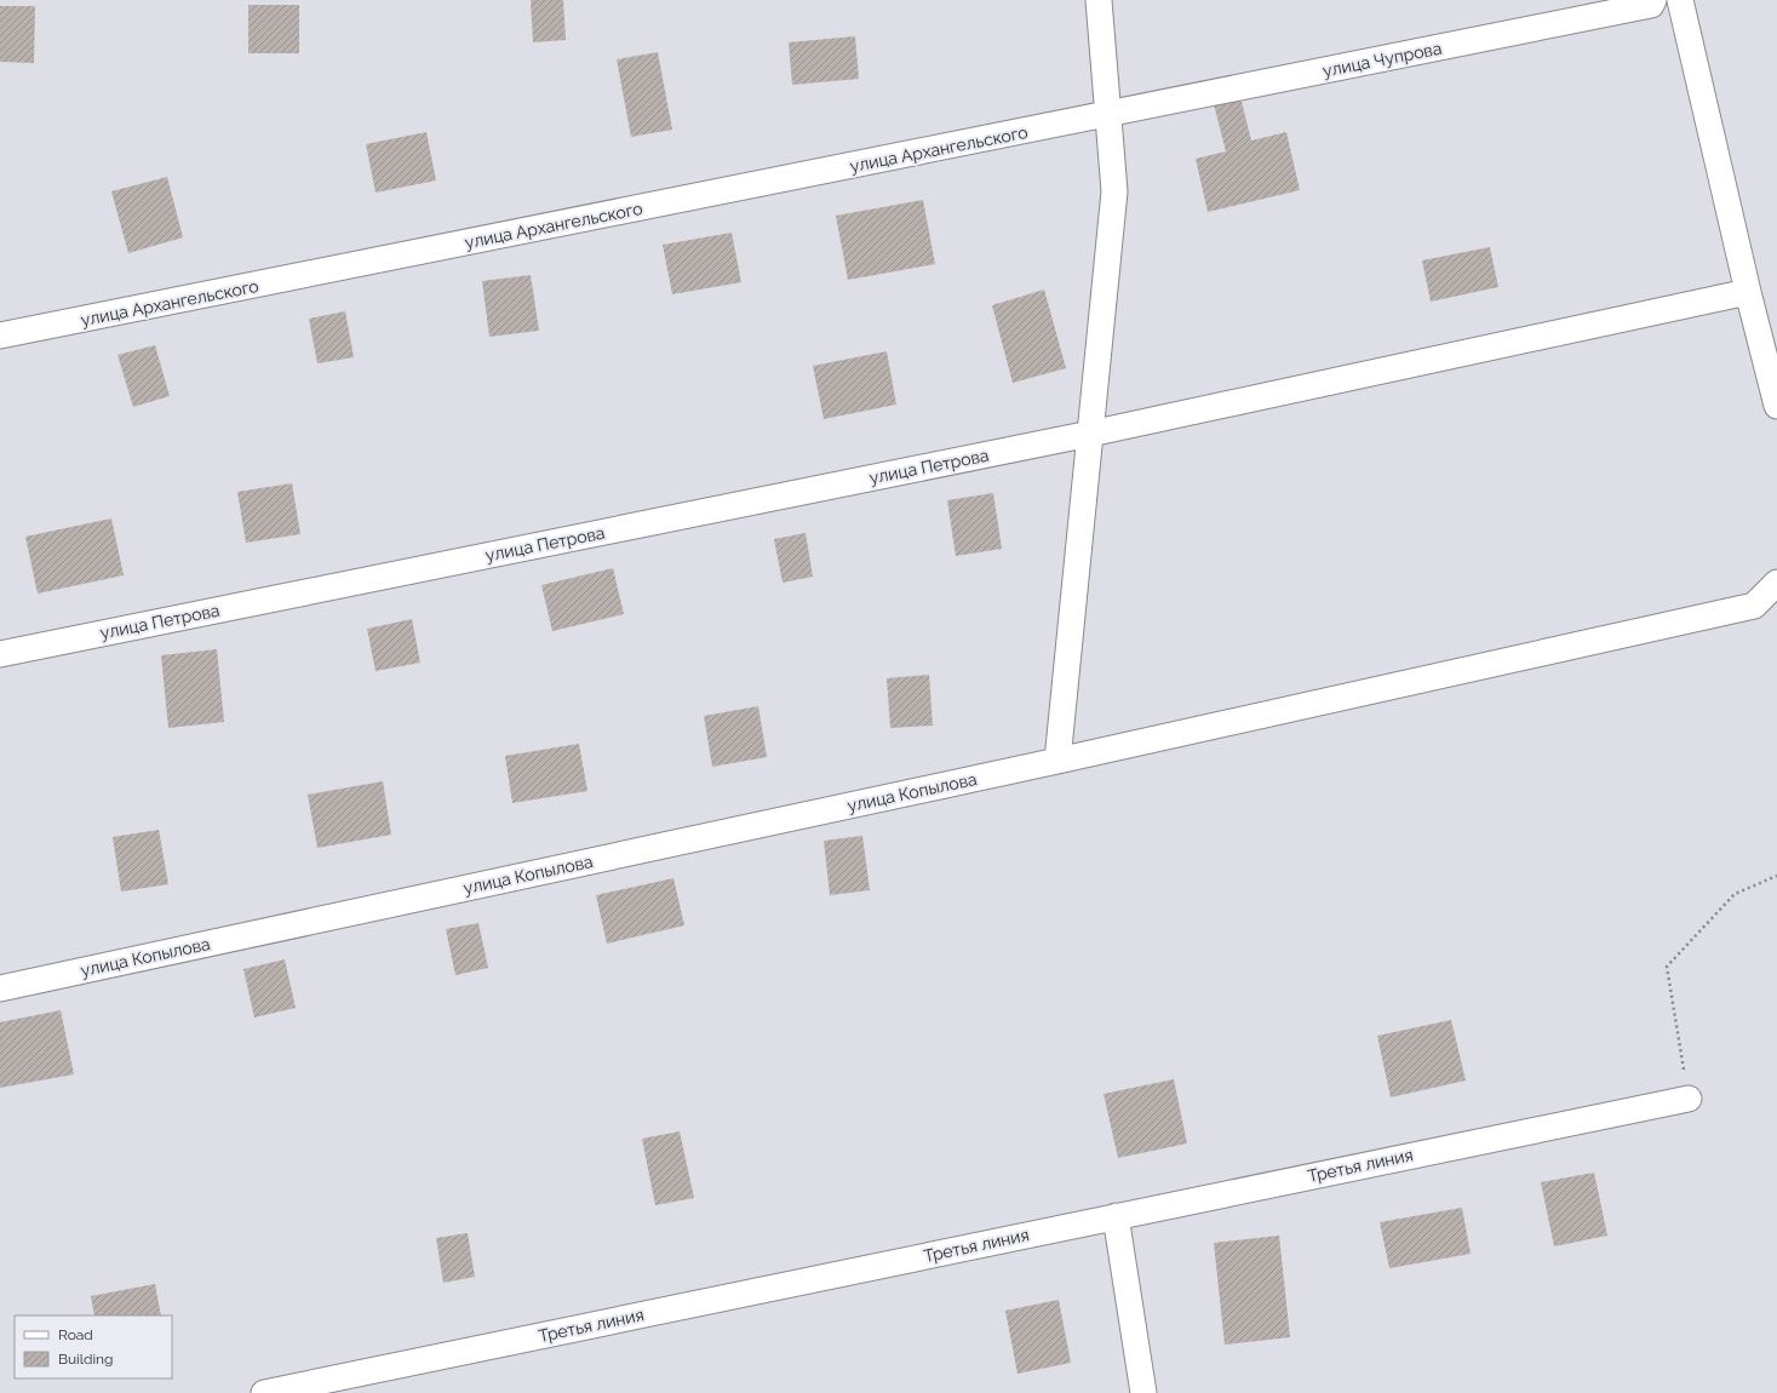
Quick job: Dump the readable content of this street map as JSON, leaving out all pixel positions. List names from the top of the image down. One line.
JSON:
{"streets":{"street":["улица Чупрова","улица Архангельского","улица Петрова","улица Копылова","Третья линия"]},"crossings":[["улица Чупрова","улица Архангельского"]],"legend":["Road","Building"]}
